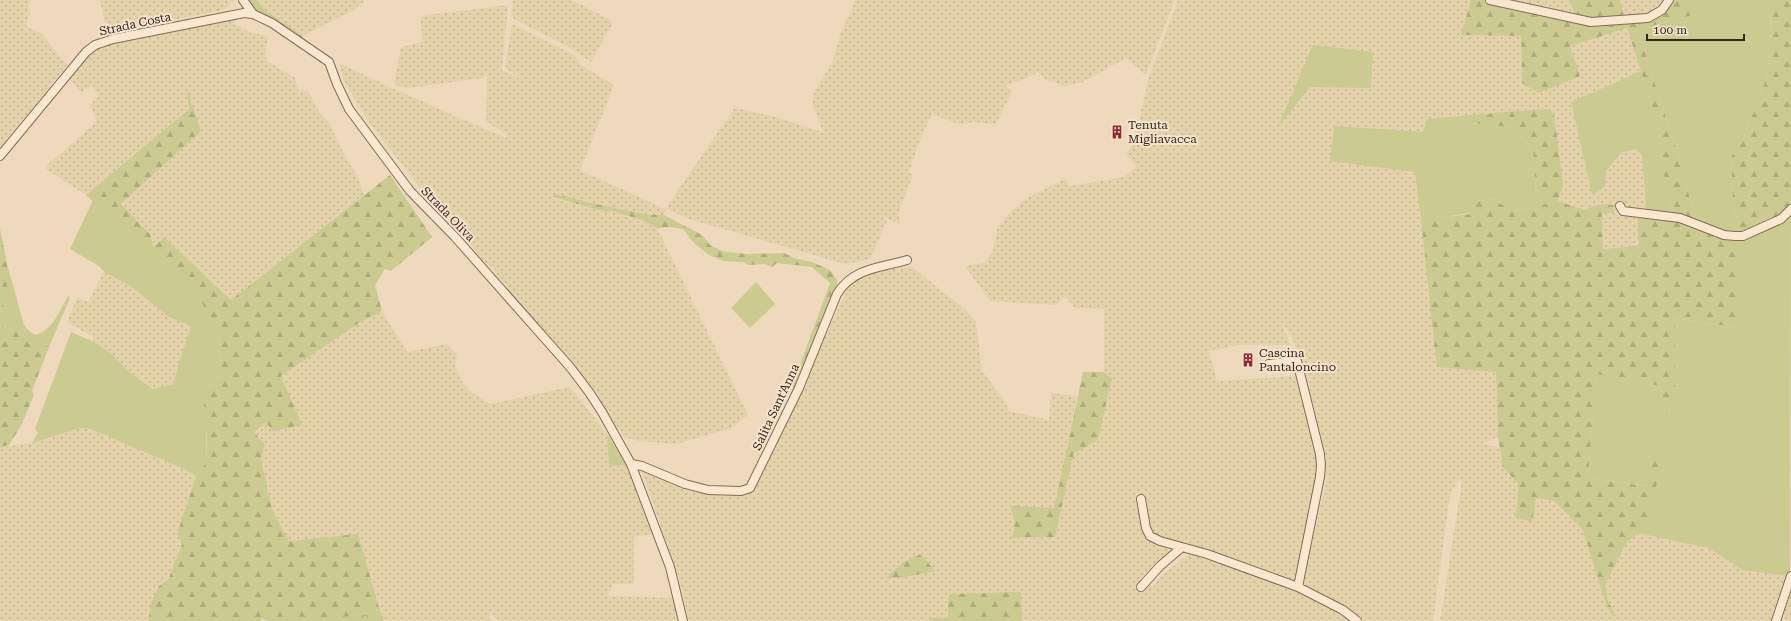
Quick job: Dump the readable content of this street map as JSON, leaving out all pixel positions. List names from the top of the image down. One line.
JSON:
{"streets":{"street":["Strada Costa","Strada Oliva","Salita Sant'Anna"]},"crossings":[["Strada Costa","Strada Oliva"],["Strada Oliva","Salita Sant'Anna"]],"places":{"building":["Tenuta Migliavacca","Cascina Pantaloncino"]},"scale_bar":"100 m"}
